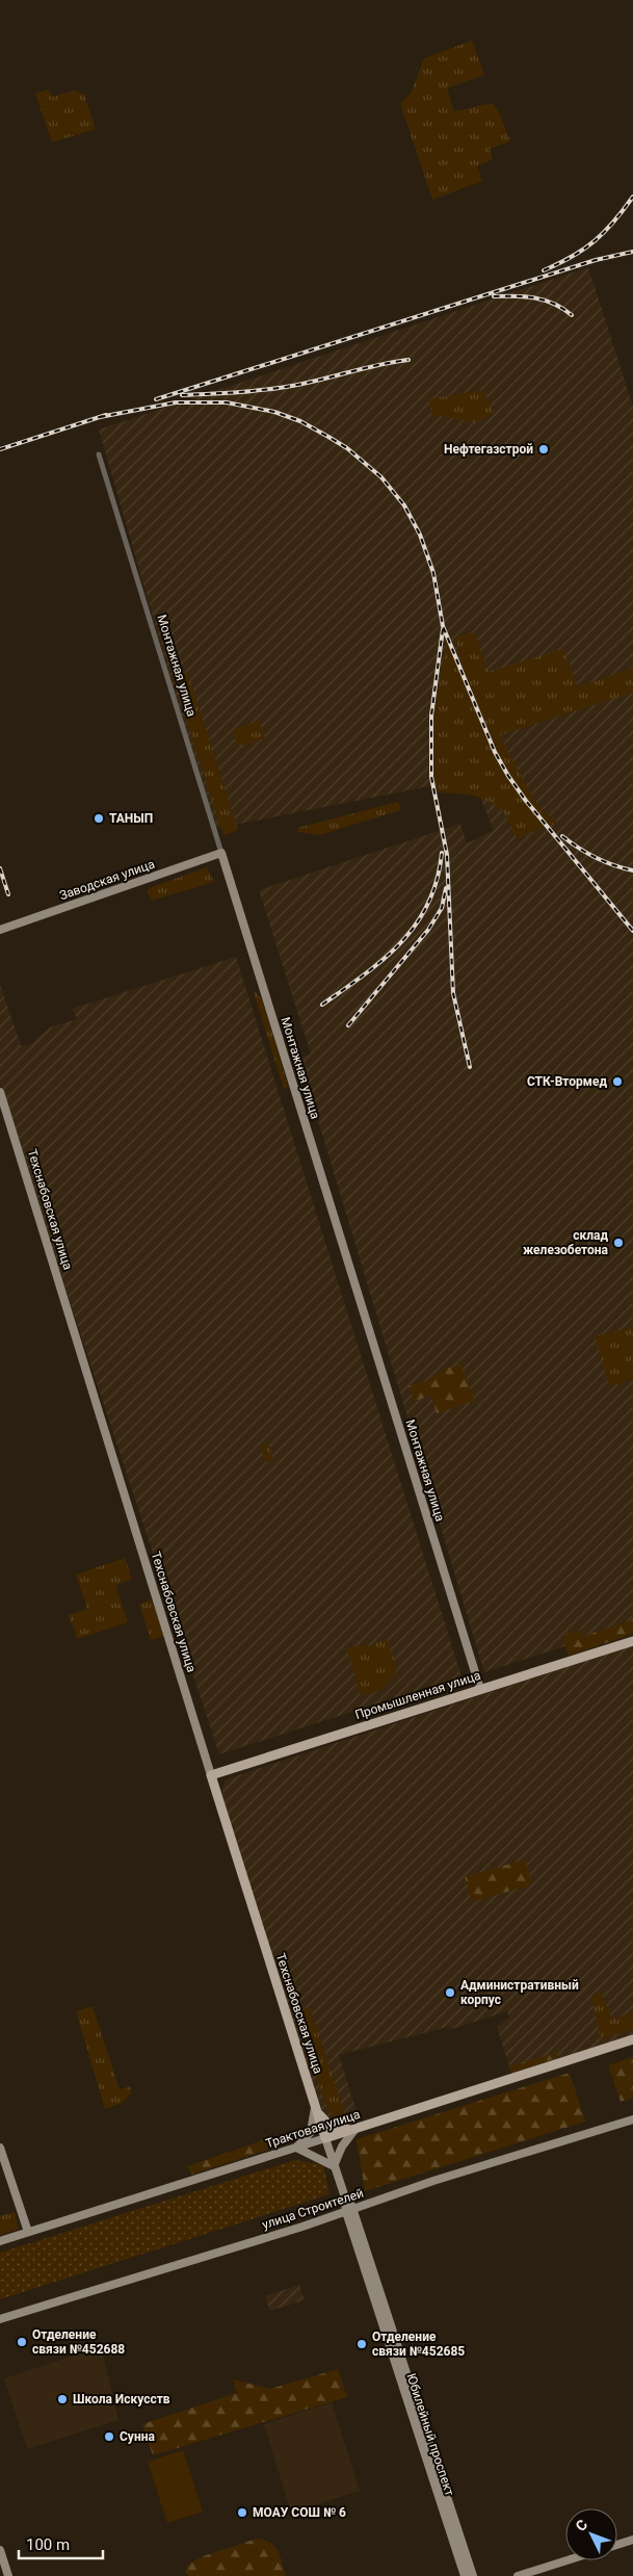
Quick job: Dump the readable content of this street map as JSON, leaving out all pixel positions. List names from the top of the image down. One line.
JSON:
{"streets":{"main road":["Монтажная улица","Заводская улица","Техснабовская улица","Промышленная улица","Трактовая улица","улица Строителей","Юбилейный проспект"]},"crossings":[["Монтажная улица","Заводская улица"],["Монтажная улица","Промышленная улица"],["Техснабовская улица","Промышленная улица"],["Техснабовская улица","Трактовая улица"],["улица Строителей","Юбилейный проспект"]],"places":["Нефтегазстрой","ТАНЫП","СТК-Втормед","склад железобетона","Административный корпус","Отделение связи №452688","Отделение связи №452685","Школа Искусств","Сунна","МОАУ СОШ № 6"],"scale_bar":"100 m","north":"top left"}
